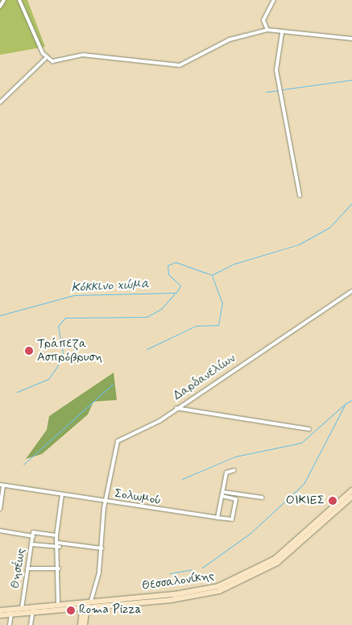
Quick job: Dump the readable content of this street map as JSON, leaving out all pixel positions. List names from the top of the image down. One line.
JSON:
{"streets":{"main road":["Θεσσαλονίκης"],"street":["Δαρδανελίων","Σολωμού","Θησέως"]},"crossings":[["Δαρδανελίων","Σολωμού"],["Δαρδανελίων","Θεσσαλονίκης"],["Θησέως","Θεσσαλονίκης"]],"water":["Κόκκινο χώμα"],"places":["Τράπεζα Ασπρόβρυση","ΟΙΚΙΕΣ","Roma Pizza"]}
